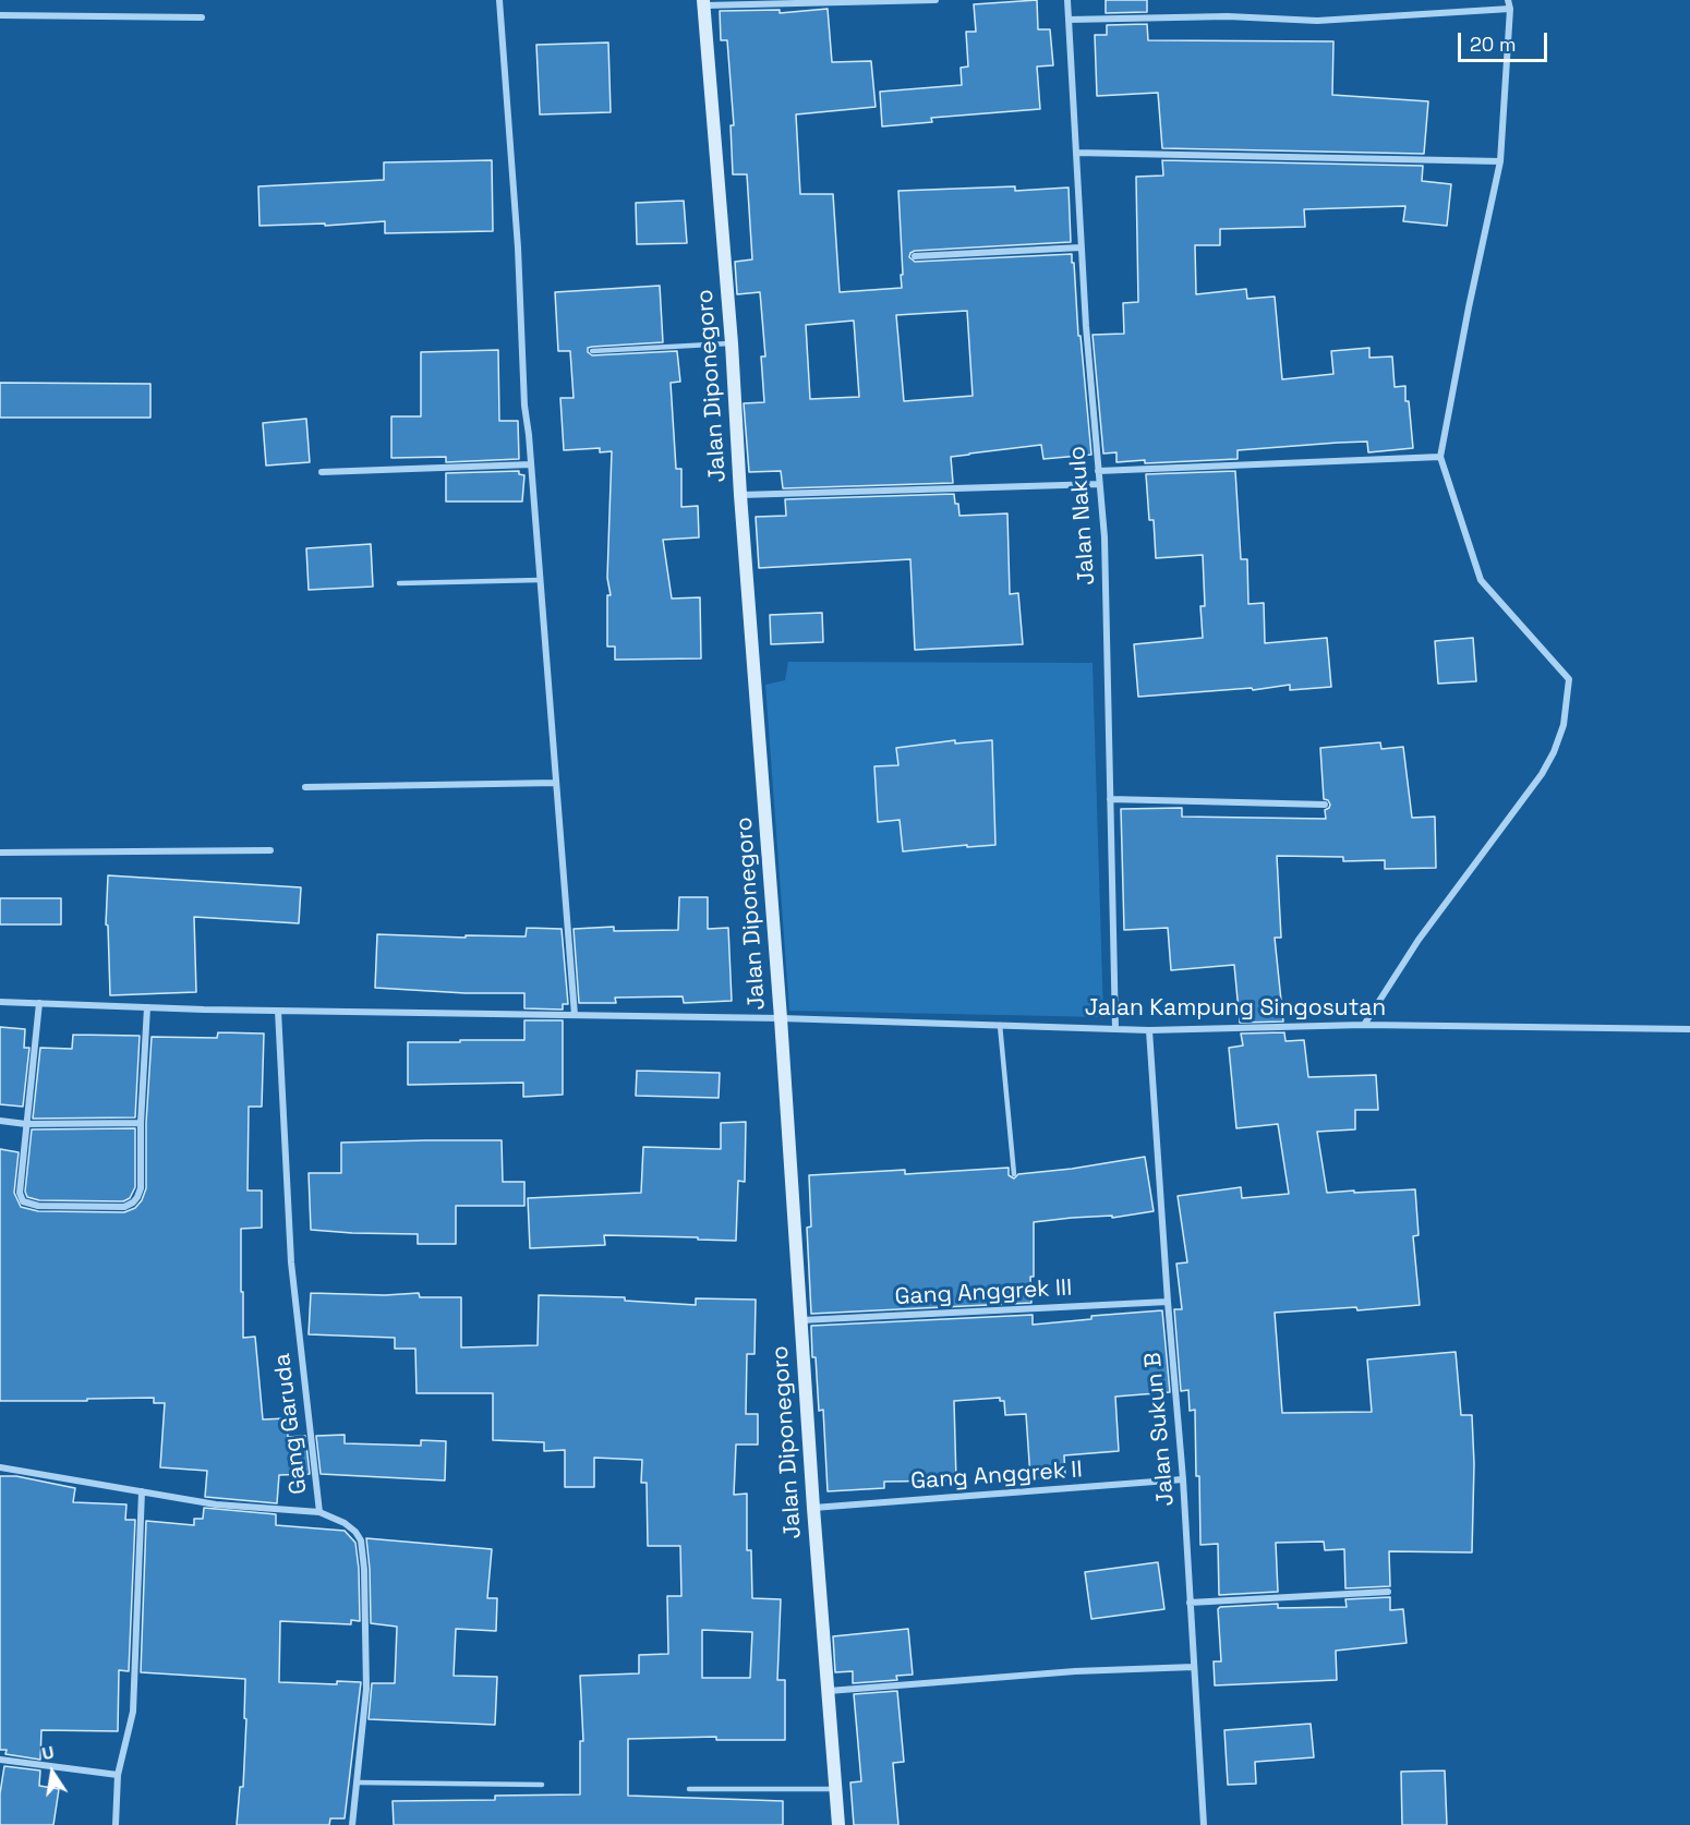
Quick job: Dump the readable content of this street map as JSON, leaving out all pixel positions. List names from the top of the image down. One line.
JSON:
{"streets":{"street":["Jalan Diponegoro","Jalan Nakulo","Jalan Kampung Singosutan","Gang Anggrek III","Gang Garuda","Jalan Sukun B","Gang Anggrek II"]},"crossings":[["Jalan Diponegoro","Jalan Kampung Singosutan"],["Jalan Diponegoro","Gang Anggrek III"],["Jalan Diponegoro","Gang Anggrek II"],["Jalan Nakulo","Jalan Kampung Singosutan"],["Jalan Kampung Singosutan","Gang Garuda"],["Jalan Kampung Singosutan","Jalan Sukun B"],["Gang Anggrek III","Jalan Sukun B"],["Jalan Sukun B","Gang Anggrek II"]],"scale_bar":"20 m","north":"top"}
